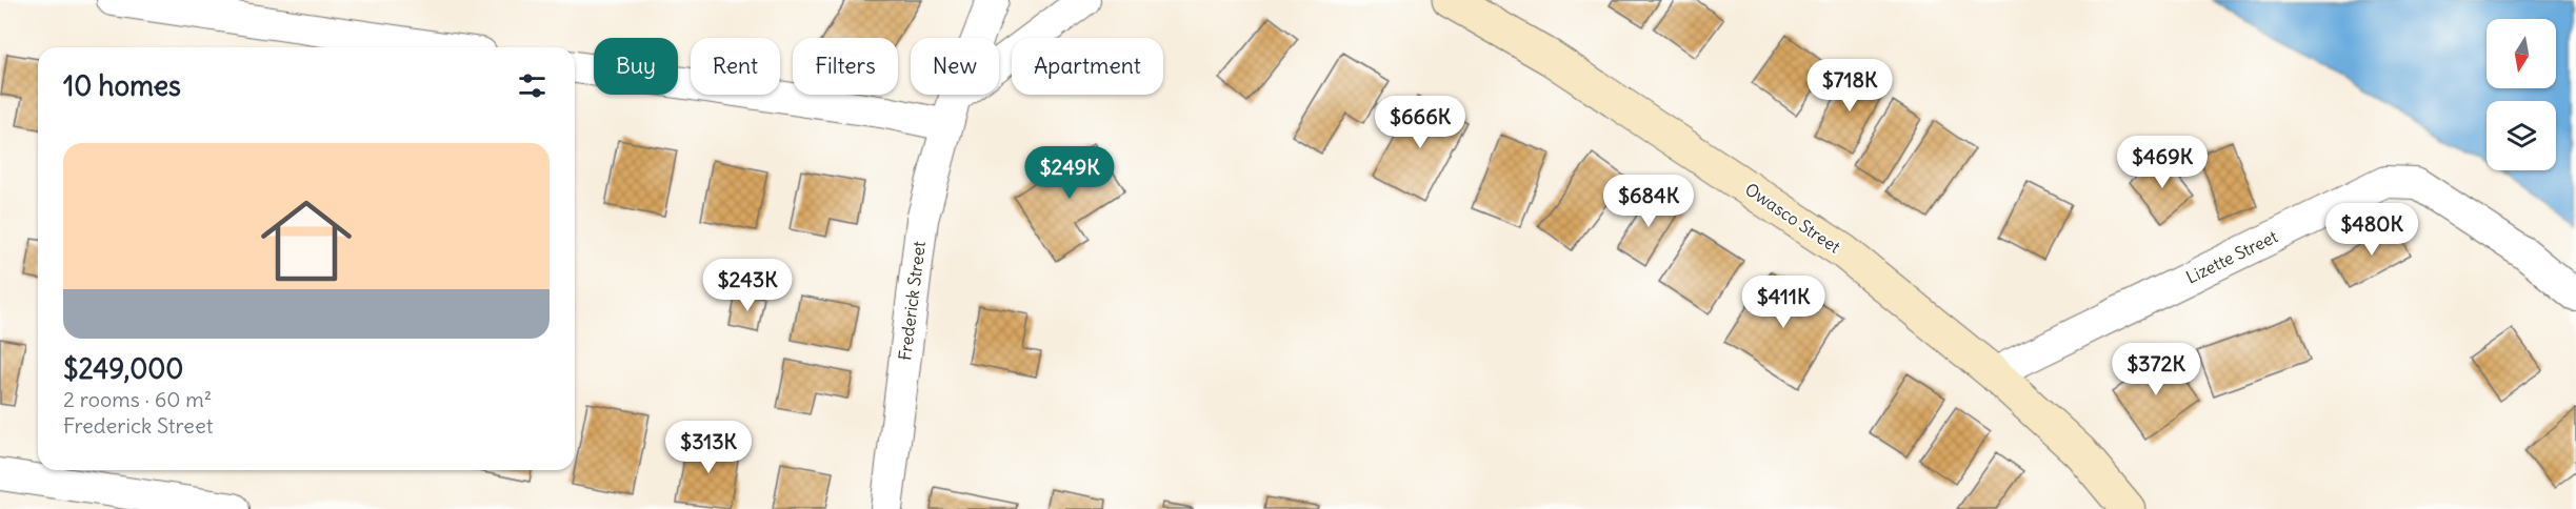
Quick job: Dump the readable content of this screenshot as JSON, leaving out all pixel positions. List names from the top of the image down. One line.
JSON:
{"streets":{"main road":["Owasco Street"],"street":["Lizette Street","Frederick Street"]},"crossings":[["Owasco Street","Lizette Street"]],"north":"bottom","page":{"chip":["Buy","Rent","Filters","New","Apartment"],"heading":"10 homes","price":["$718K","$666K","$469K","$249K","$684K","$480K","$243K","$411K","$372K","$313K"],"list":[{"name":"$249,000","note":"2 rooms · 60 m² · Frederick Street"}]}}
